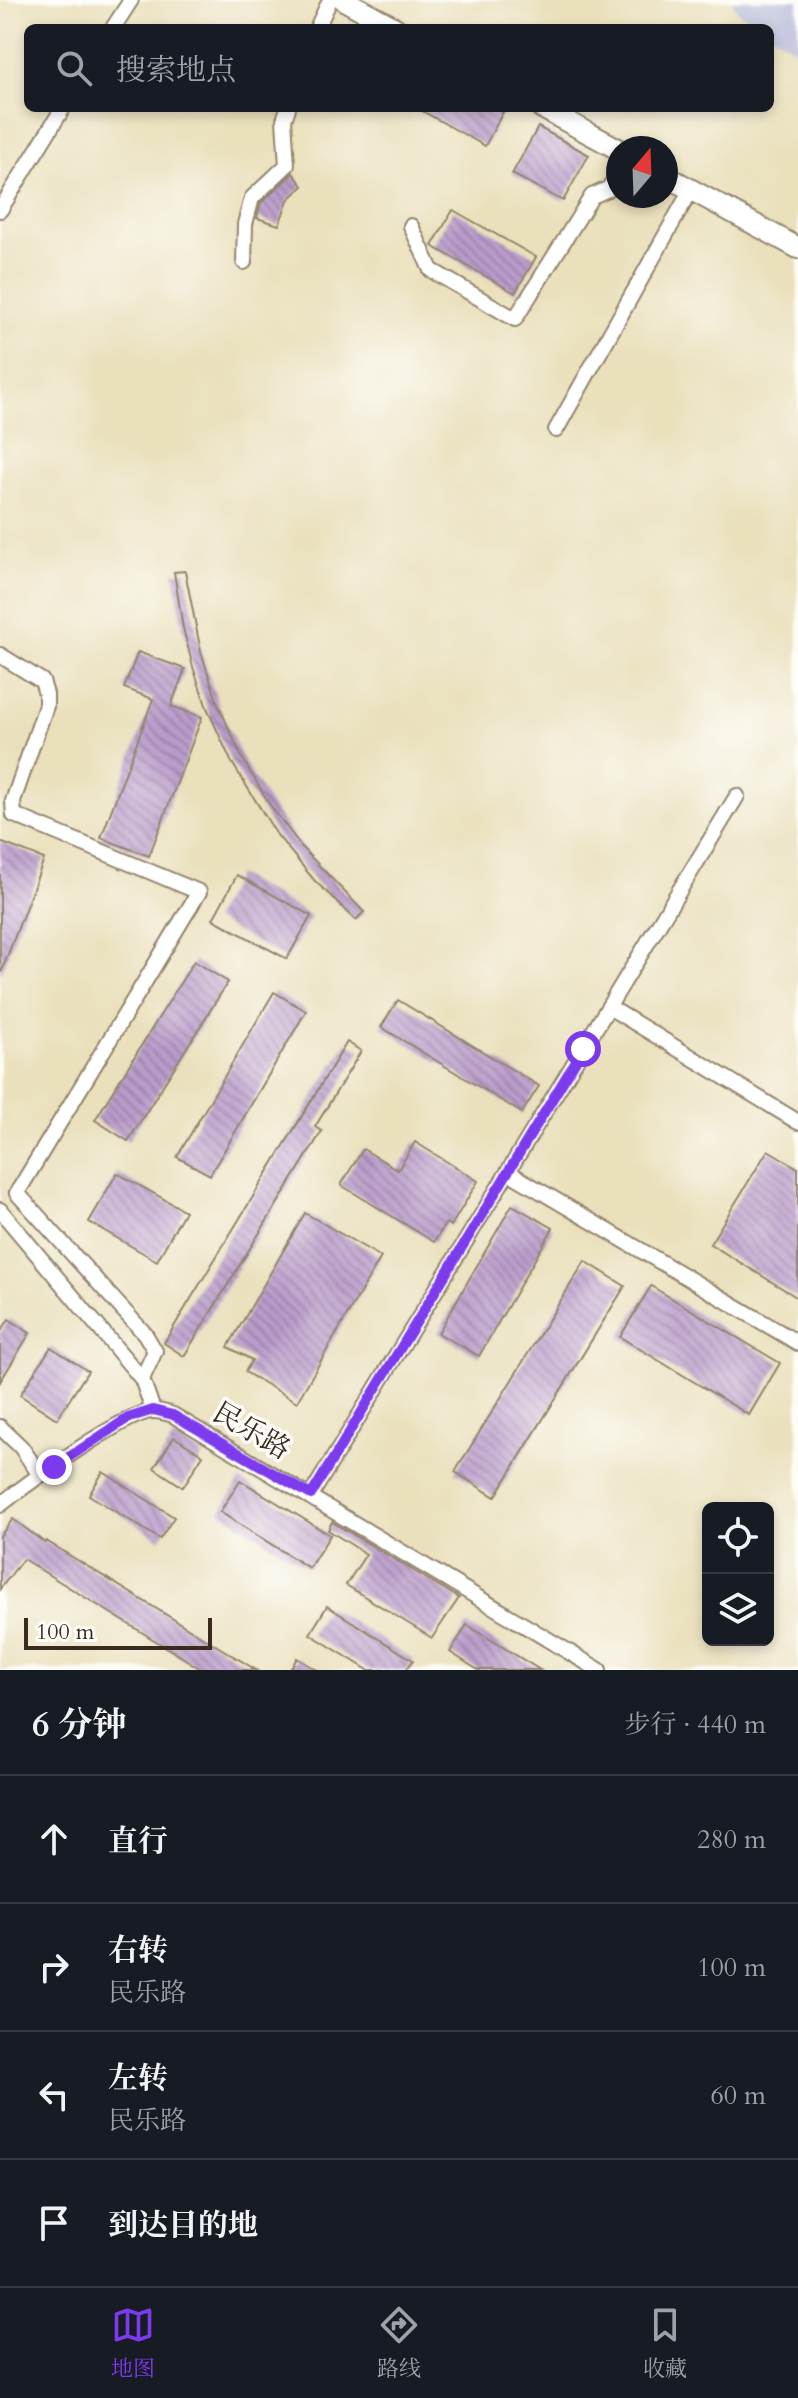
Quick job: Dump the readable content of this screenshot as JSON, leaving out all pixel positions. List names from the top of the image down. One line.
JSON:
{"streets":{"street":["民乐路"]},"scale_bar":"100 m","north":"top","page":{"search":"搜索地点","scale":"100 m","heading":["6 分钟","步行 · 440 m"],"list":[["直行","280 m"],["右转","民乐路","100 m"],["左转","民乐路","60 m"],"到达目的地"],"nav":["地图","路线","收藏"]}}
